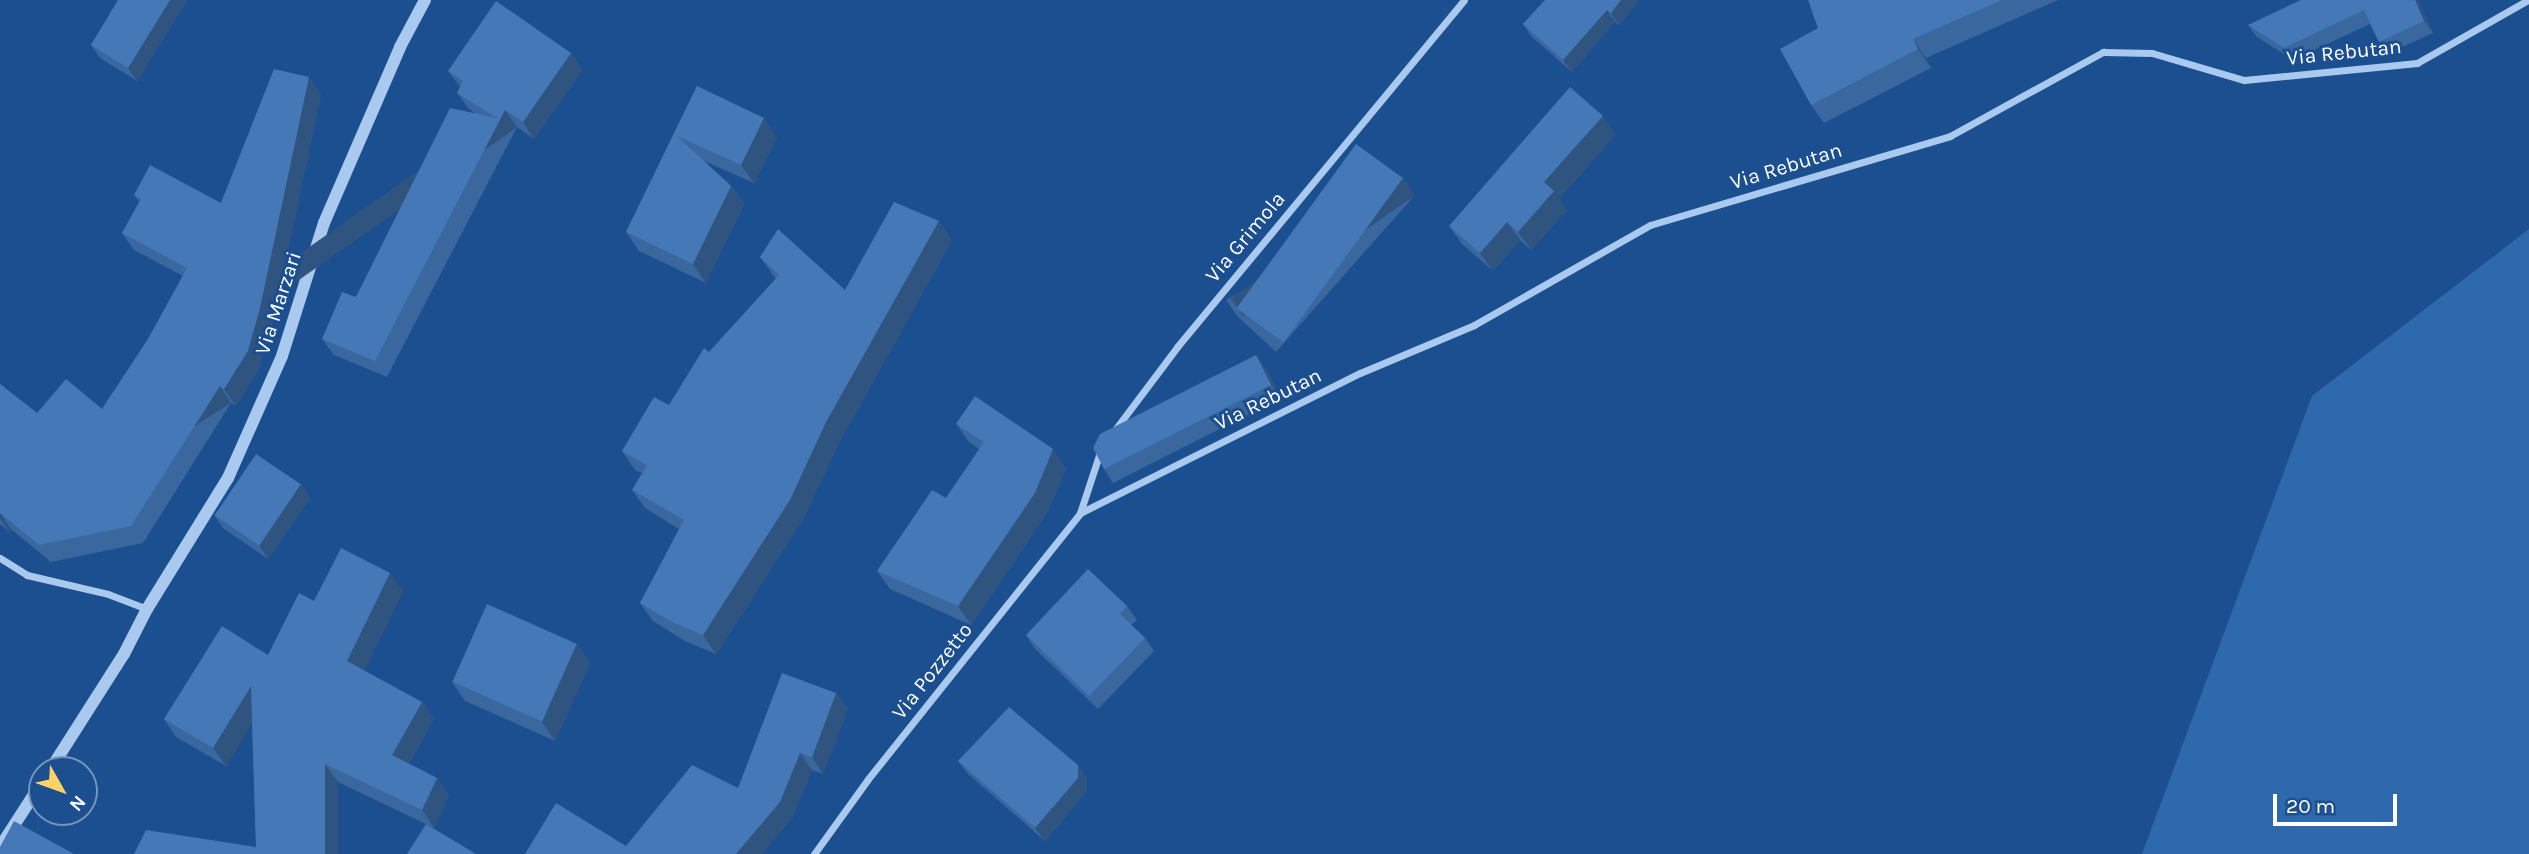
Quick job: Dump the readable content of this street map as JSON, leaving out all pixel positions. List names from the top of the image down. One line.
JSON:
{"streets":{"street":["Via Rebutan","Via Grimola","Via Marzari","Via Pozzetto"]},"crossings":[["Via Rebutan","Via Grimola"],["Via Rebutan","Via Pozzetto"],["Via Grimola","Via Pozzetto"]],"scale_bar":"20 m","north":"bottom right"}
